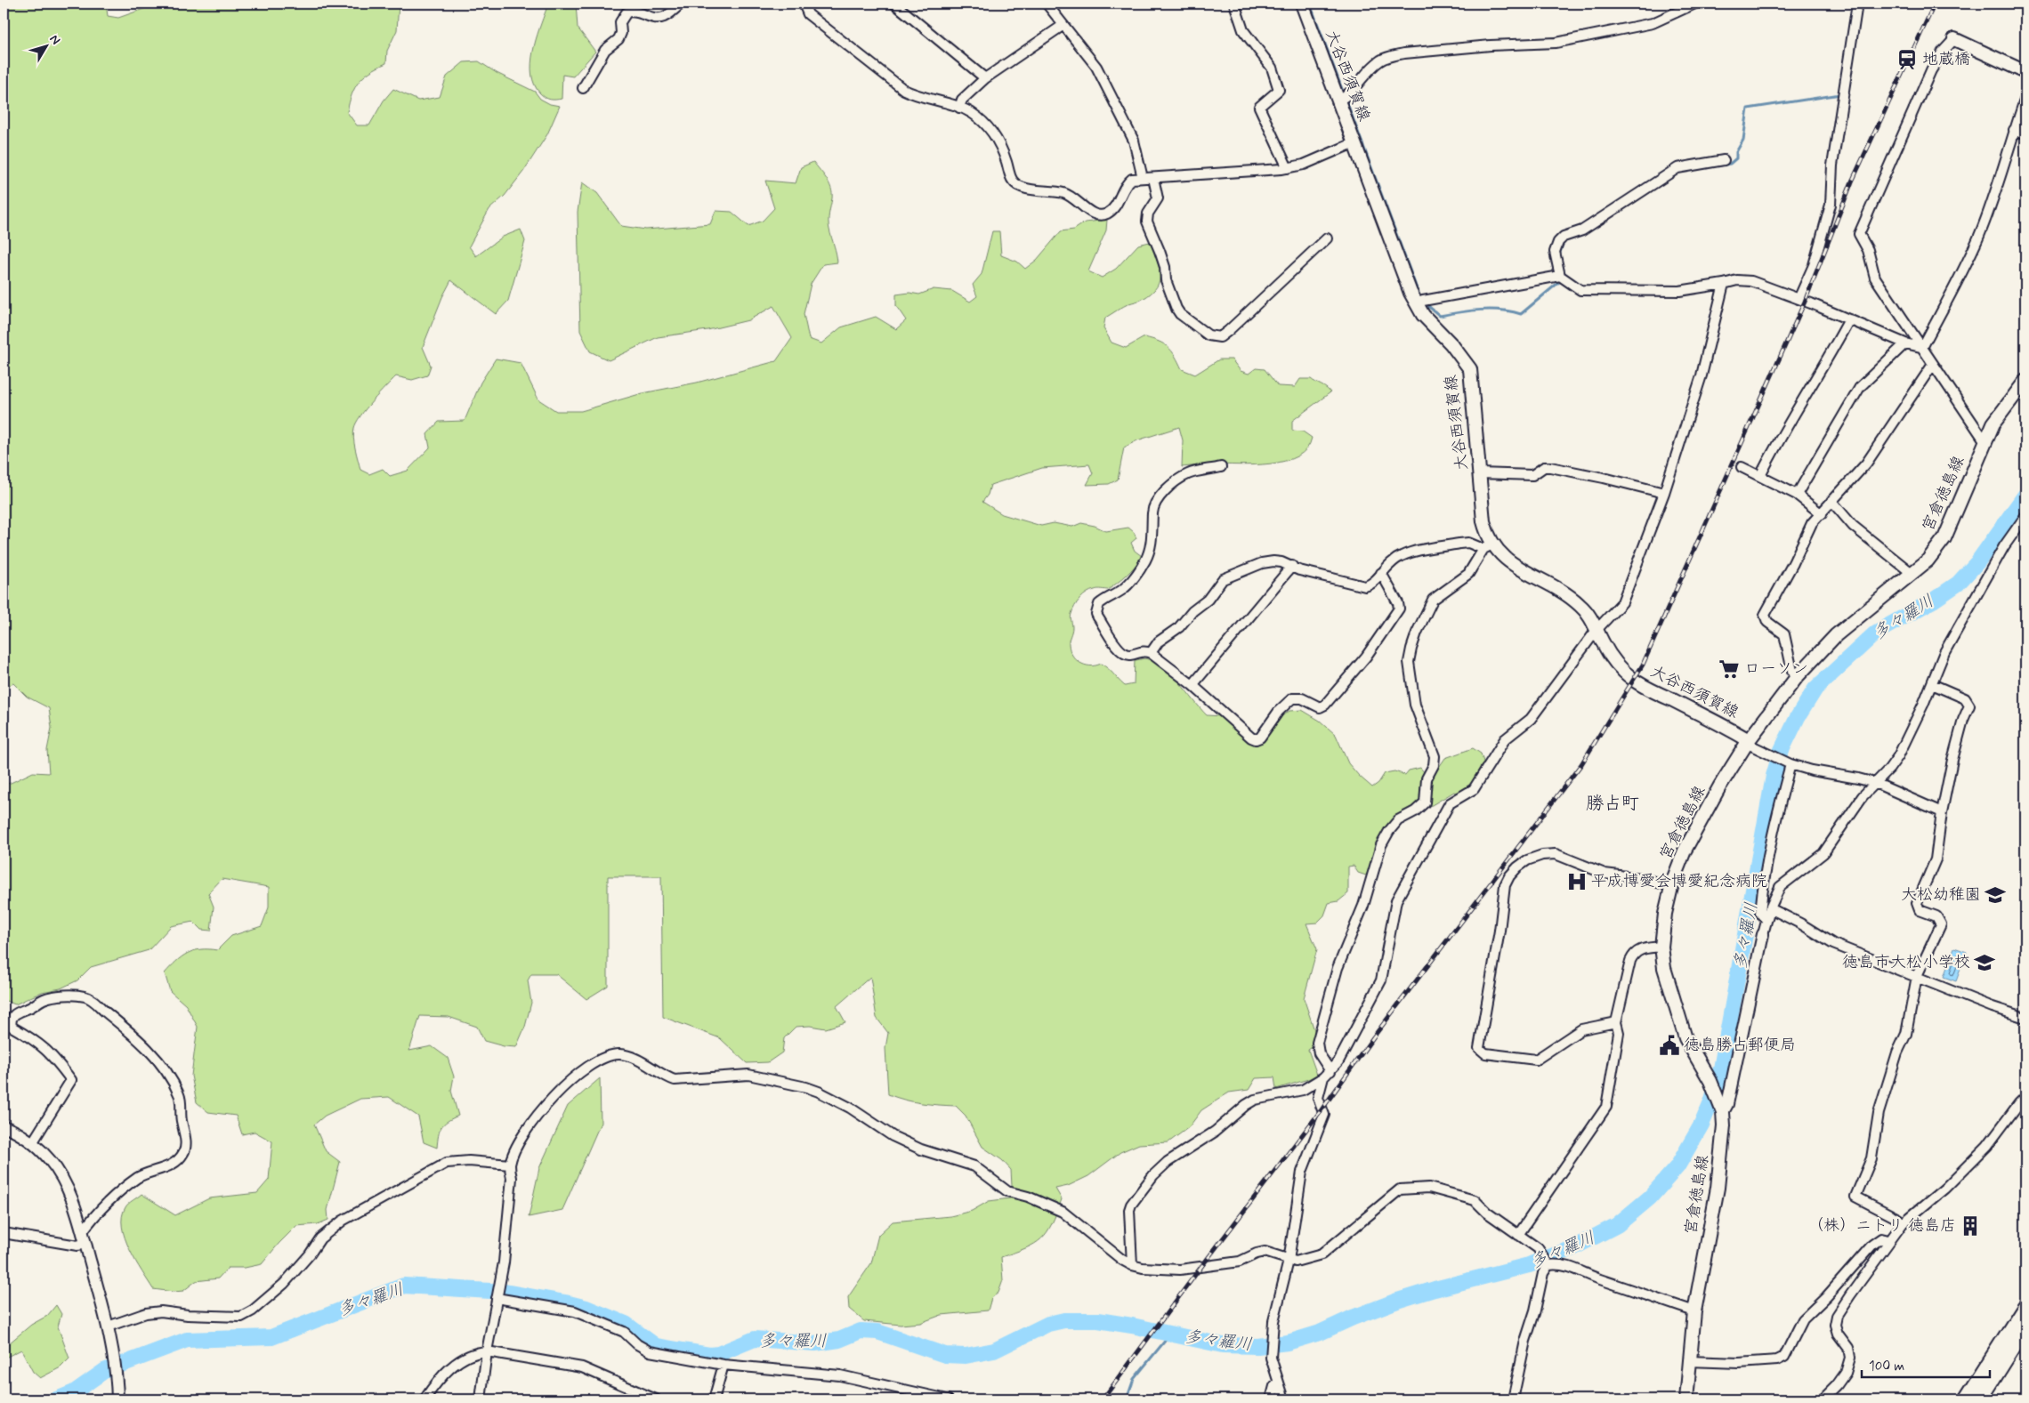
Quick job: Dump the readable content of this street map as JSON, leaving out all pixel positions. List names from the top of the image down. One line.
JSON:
{"streets":{"main road":["大谷西須賀線","宮倉徳島線"]},"crossings":[["大谷西須賀線","宮倉徳島線"]],"districts":["勝占町"],"water":["多々羅川"],"places":{"station":["地蔵橋"],"supermarket":["ローソン"],"hospital":["平成博愛会博愛紀念病院"],"school or university":["大松幼稚園","徳島市大松小学校"],"public building":["徳島勝占郵便局"],"building":["（株）ニトリ 徳島店"]},"scale_bar":"100 m","north":"top right"}
